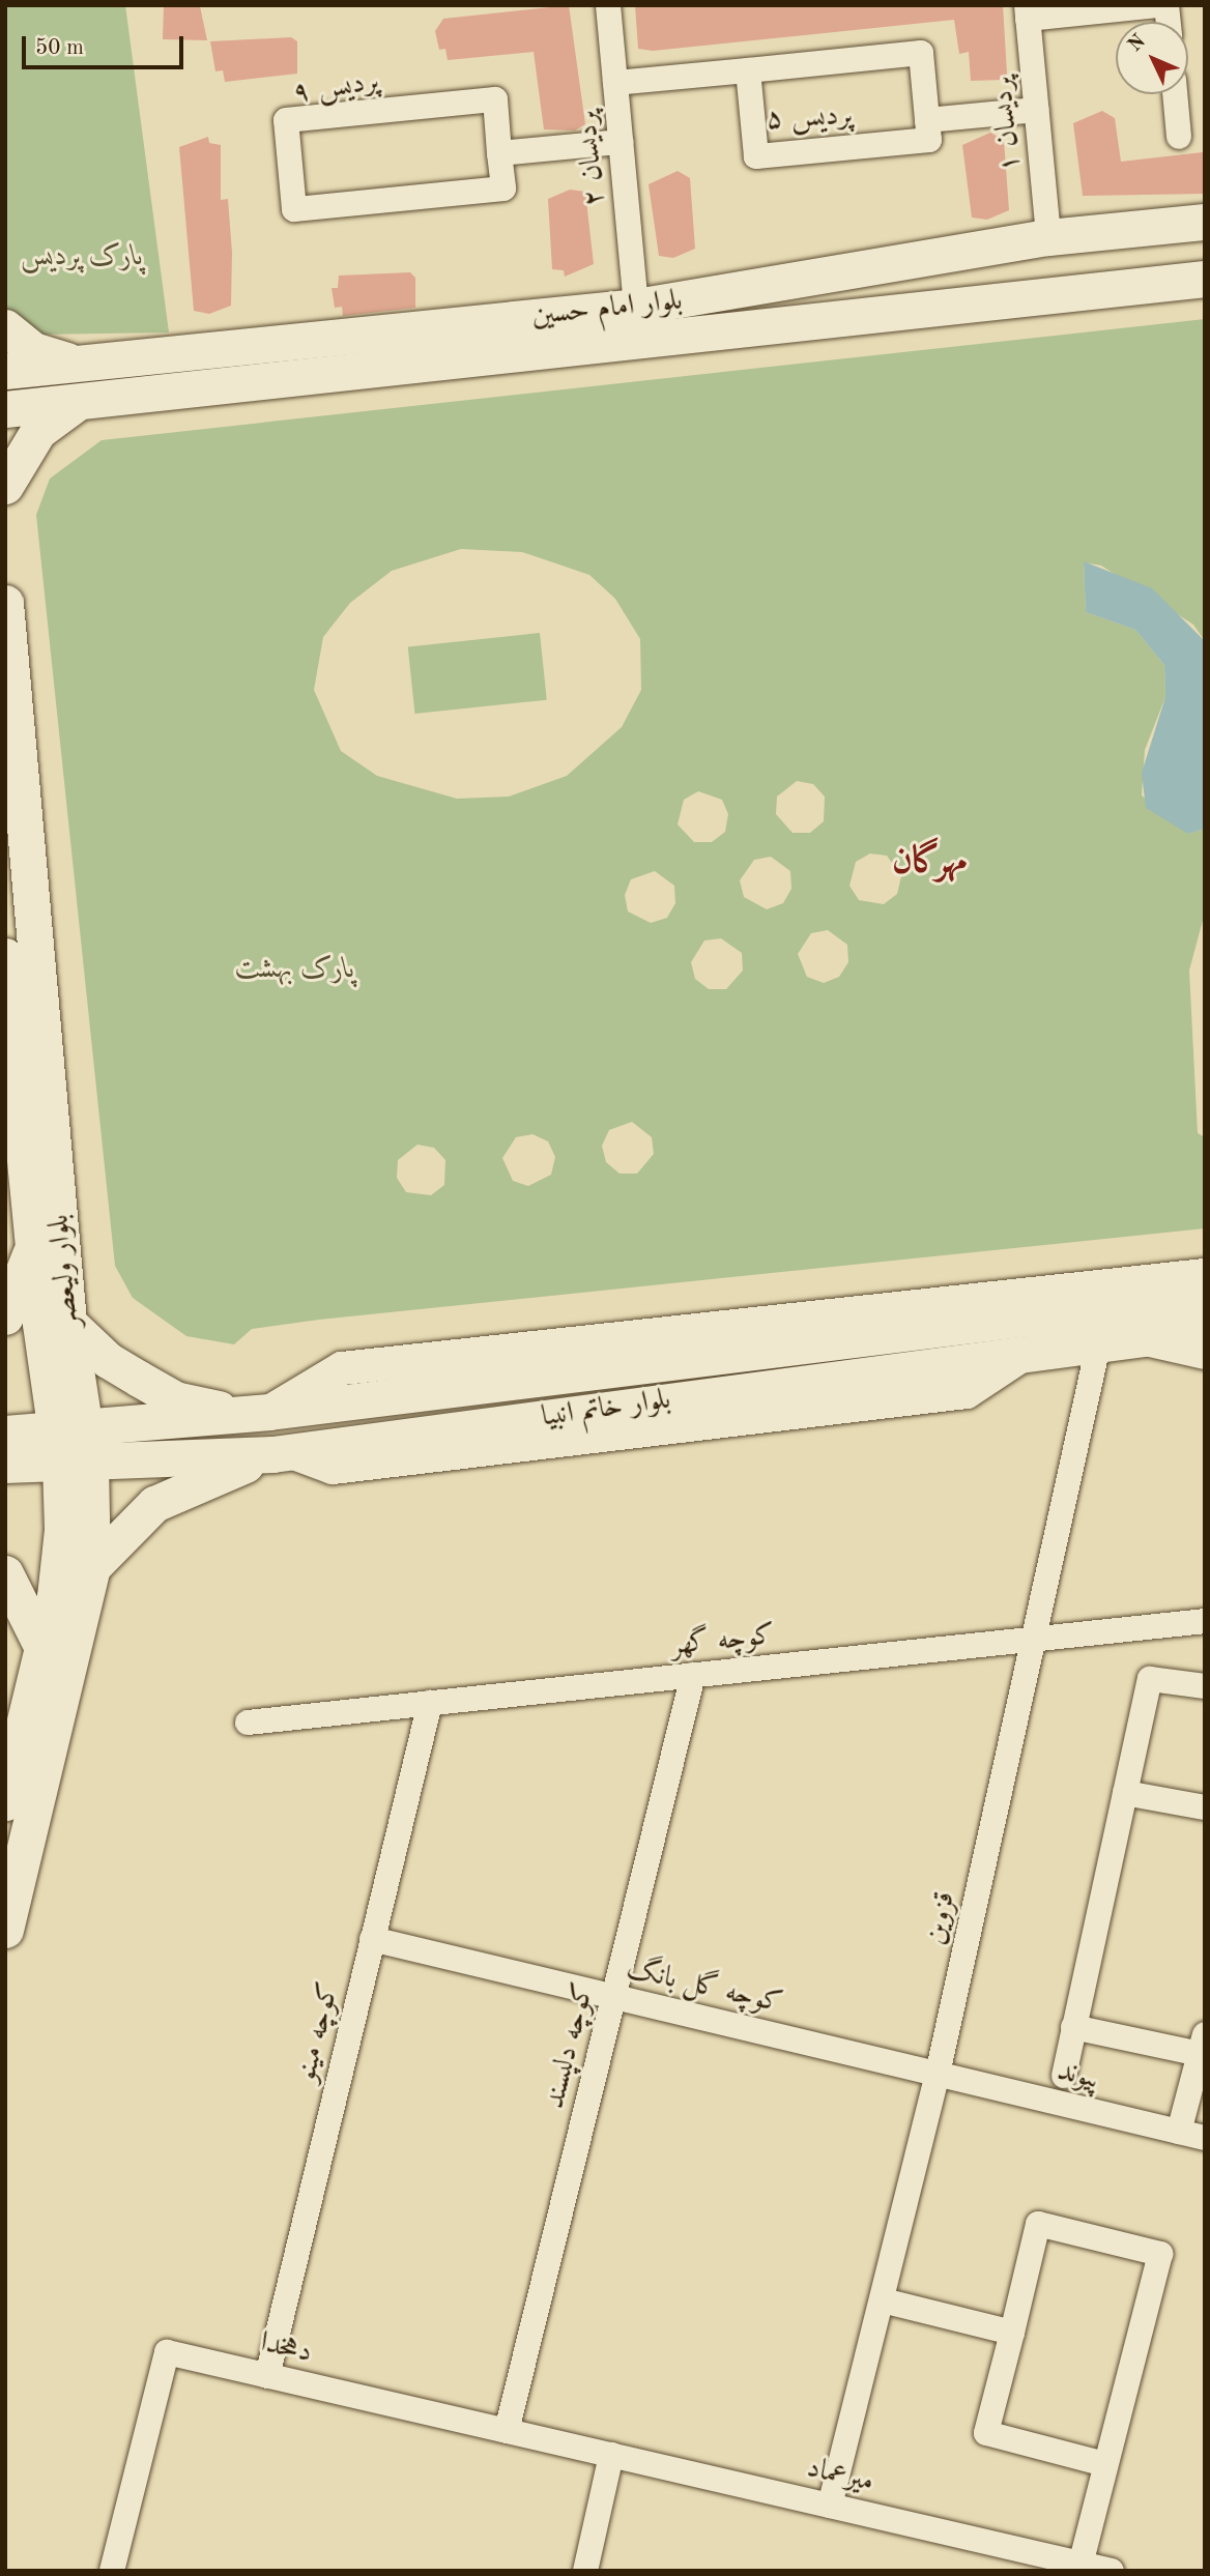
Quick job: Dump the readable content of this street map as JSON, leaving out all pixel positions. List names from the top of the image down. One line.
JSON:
{"streets":{"main road":["بلوار امام حسین","بلوار ولیعصر","بلوار خاتم انبیا"],"street":["پردیس ۹","پردیس ۵","پردیسان ۱","پردیسان ۲","کوچه گهر","قزوین","کوچه گل بانگ","کوچه مینو","کوچه دلپسند","پیوند","دهخدا","میرعماد"]},"crossings":[["پردیس ۵","پردیسان ۲"],["پردیسان ۱","بلوار امام حسین"],["پردیسان ۲","بلوار امام حسین"],["بلوار ولیعصر","بلوار خاتم انبیا"],["بلوار خاتم انبیا","قزوین"],["کوچه گهر","قزوین"],["کوچه گهر","کوچه مینو"],["کوچه گهر","کوچه دلپسند"],["قزوین","کوچه گل بانگ"],["قزوین","پیوند"],["قزوین","میرعماد"],["کوچه گل بانگ","کوچه مینو"],["کوچه گل بانگ","کوچه دلپسند"],["کوچه گل بانگ","پیوند"],["کوچه مینو","دهخدا"],["کوچه دلپسند","دهخدا"],["دهخدا","میرعماد"]],"districts":["مهرگان"],"parks":["پارک پردیس","پارک بهشت"],"scale_bar":"50 m","north":"top left"}
